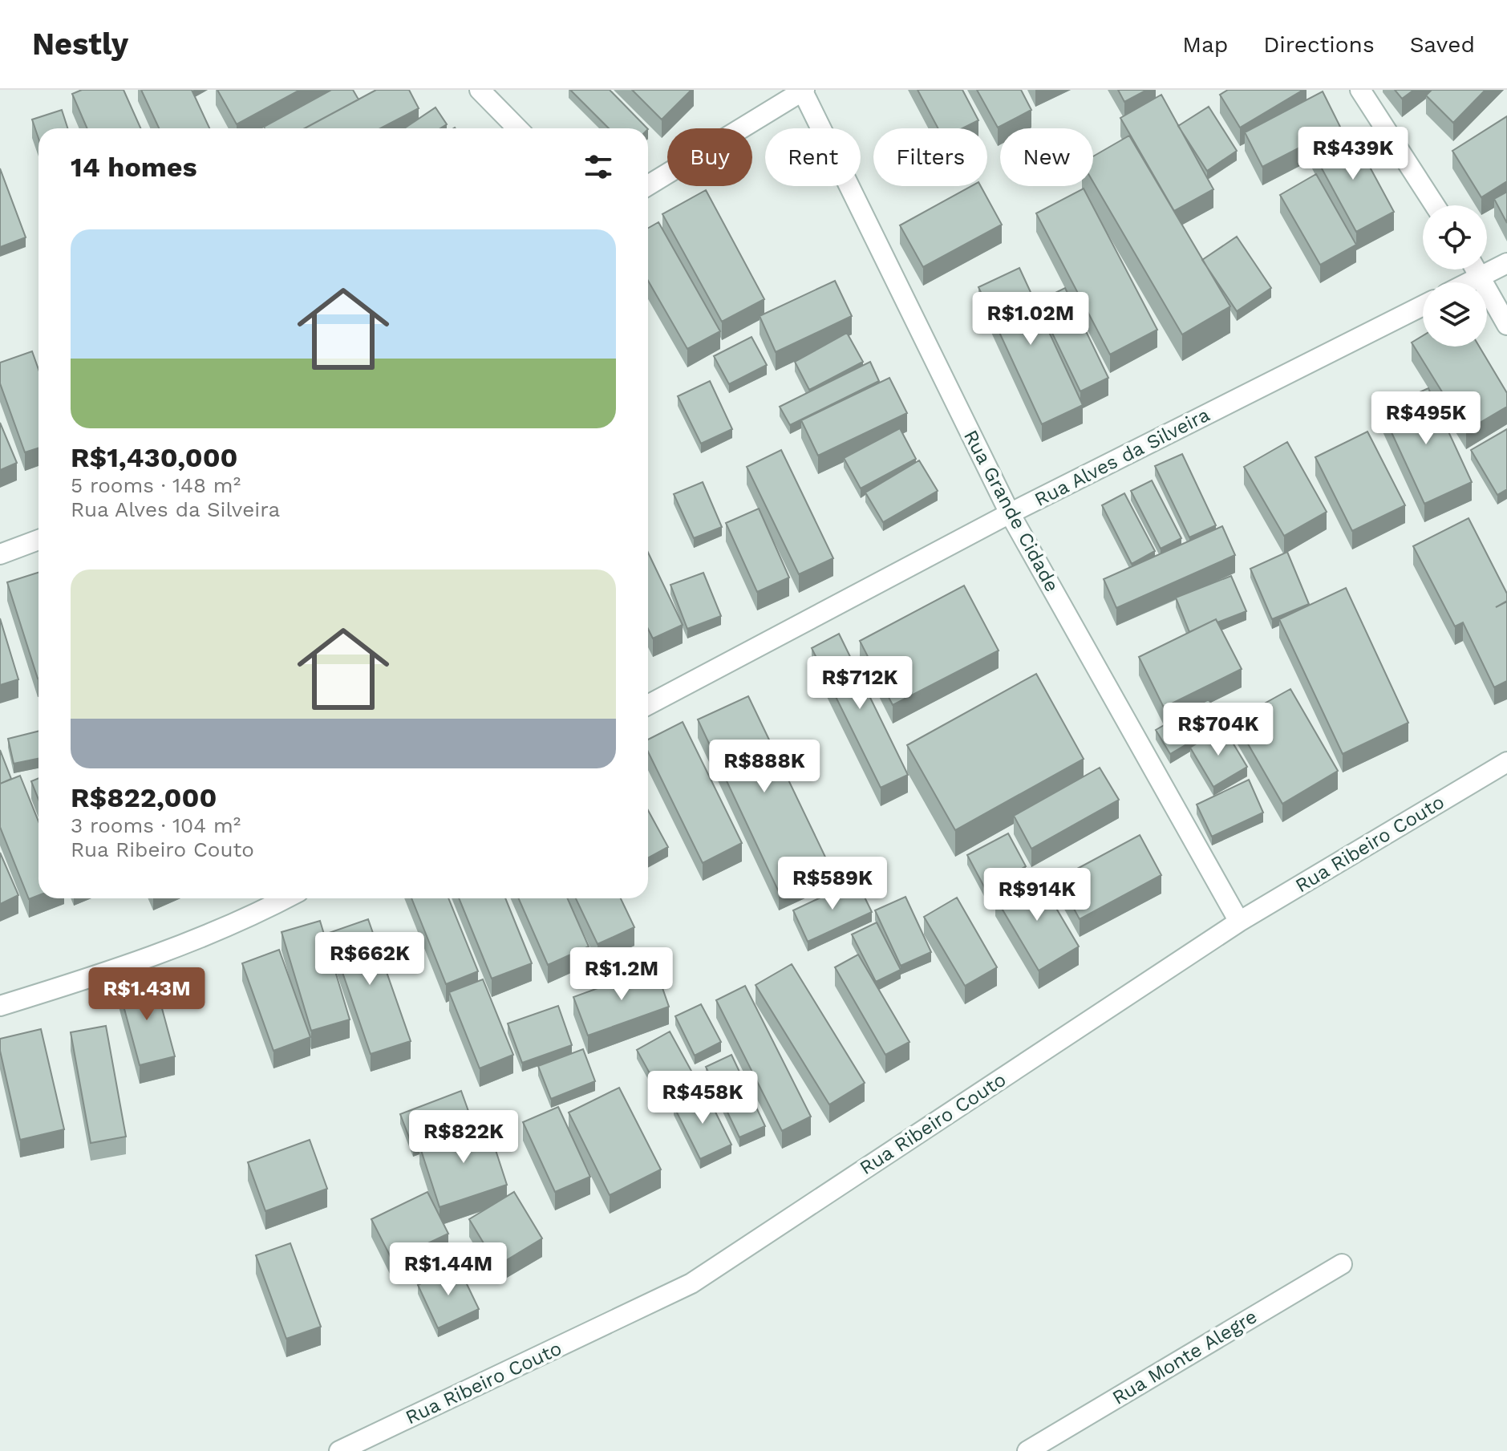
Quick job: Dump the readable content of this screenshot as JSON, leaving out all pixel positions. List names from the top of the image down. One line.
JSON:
{"streets":{"street":["Rua Alves da Silveira","Rua Grande Cidade","Rua Ribeiro Couto","Rua Monte Alegre"]},"crossings":[["Rua Alves da Silveira","Rua Grande Cidade"],["Rua Grande Cidade","Rua Ribeiro Couto"]],"page":{"header":"Nestly","nav":["Map","Directions","Saved"],"price":["R$439K","R$1.02M","R$495K","R$712K","R$704K","R$888K","R$589K","R$914K","R$662K","R$1.2M","R$1.43M","R$458K","R$822K","R$1.44M"],"chip":["Buy","Rent","Filters","New"],"heading":"14 homes","list":[{"name":"R$1,430,000","note":"5 rooms · 148 m² · Rua Alves da Silveira"},{"name":"R$822,000","note":"3 rooms · 104 m² · Rua Ribeiro Couto"}]}}
